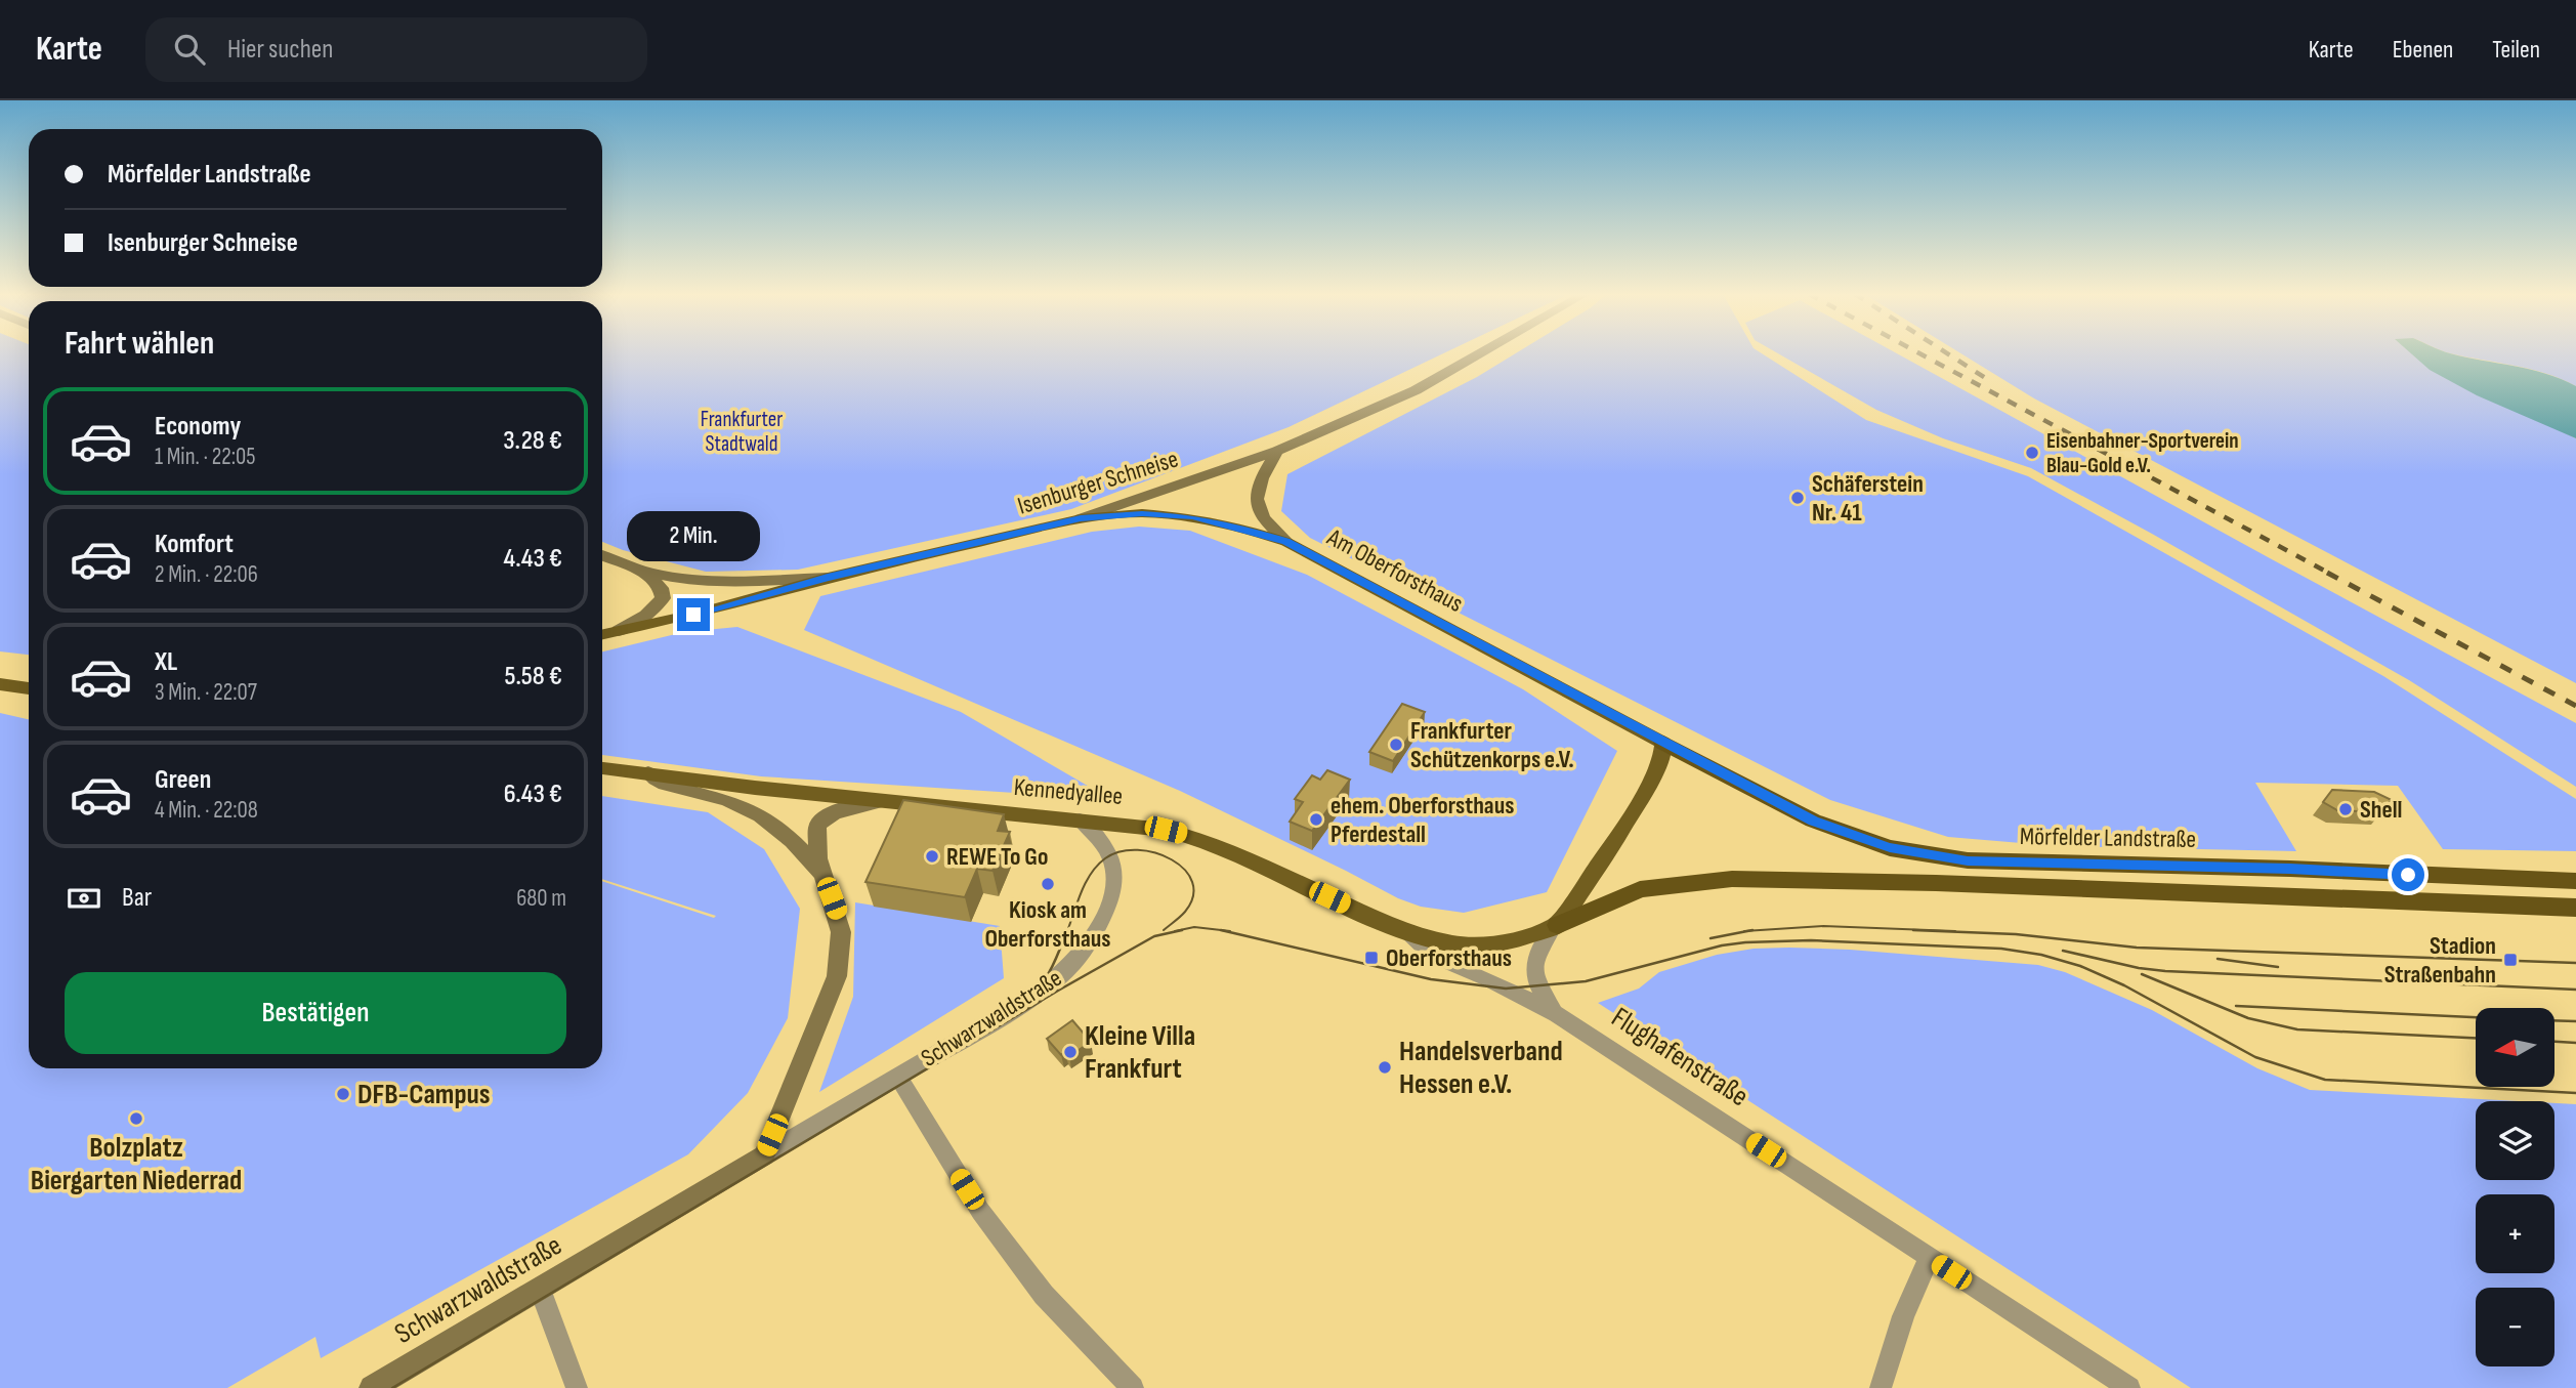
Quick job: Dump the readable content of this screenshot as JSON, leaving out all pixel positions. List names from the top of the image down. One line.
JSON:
{"streets":{"highway":["Mörfelder Landstraße"],"main road":["Isenburger Schneise","Am Oberforsthaus","Kennedyallee","Schwarzwaldstraße"],"street":["Flughafenstraße"]},"crossings":[["Isenburger Schneise","Am Oberforsthaus"],["Am Oberforsthaus","Mörfelder Landstraße"],["Kennedyallee","Mörfelder Landstraße"],["Kennedyallee","Schwarzwaldstraße"],["Kennedyallee","Flughafenstraße"],["Mörfelder Landstraße","Flughafenstraße"]],"parks":["Frankfurter Stadtwald"],"places":{"other":["Eisenbahner-Sportverein Blau-Gold e.V.","Schäferstein Nr. 41","Frankfurter Schützenkorps e.V.","Shell","ehem. Oberforsthaus Pferdestall","REWE To Go","Kiosk am Oberforsthaus","Kleine Villa Frankfurt","Handelsverband Hessen e.V.","DFB-Campus","Bolzplatz Biergarten Niederrad"],"transit":["Oberforsthaus","Stadion Straßenbahn"]},"north":"left","page":{"header":"Karte","search":"Hier suchen","nav":["Karte","Ebenen","Teilen"],"banner":["Mörfelder Landstraße","Isenburger Schneise"],"heading":"Fahrt wählen","list":[{"name":"Economy","note":"1 Min. · 22:05","value":"3.28 €"},{"name":"Komfort","note":"2 Min. · 22:06","value":"4.43 €"},{"name":"XL","note":"3 Min. · 22:07","value":"5.58 €"},{"name":"Green","note":"4 Min. · 22:08","value":"6.43 €"}],"bubble":"2 Min.","pay":["Bar","680 m"],"buttons":"Bestätigen","map_buttons":["+","−"]}}
